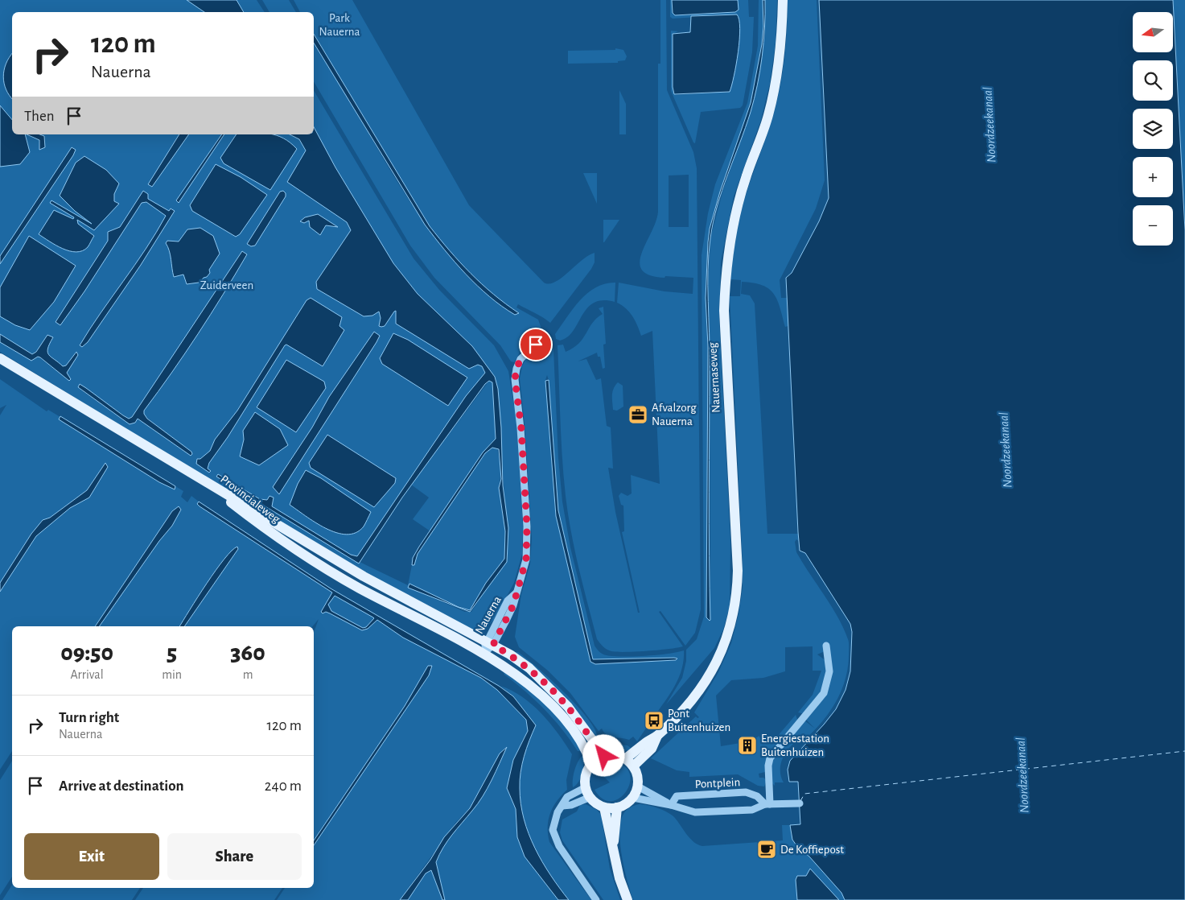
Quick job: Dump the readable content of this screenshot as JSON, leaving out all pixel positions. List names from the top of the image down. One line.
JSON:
{"streets":{"main road":["Nauernaseweg","Provincialeweg"],"street":["Nauerna","Pontplein"]},"crossings":[["Nauernaseweg","Provincialeweg"],["Provincialeweg","Nauerna"]],"water":["Noordzeekanaal"],"parks":["Park Nauerna","Zuiderveen"],"places":{"office":["Afvalzorg Nauerna"],"bus stop":["Pont Buitenhuizen"],"building":["Energiestation Buitenhuizen"],"cafe":["De Koffiepost"]},"north":"left","page":{"map_buttons":["+","−"],"turn":["120 m","Nauerna"],"then":"Then","eta":["09:50","Arrival","5","min","360","m"],"list":[{"name":"Turn right","note":"Nauerna","value":"120 m"},{"name":"Arrive at destination","value":"240 m"}],"buttons":["Exit","Share"]}}
